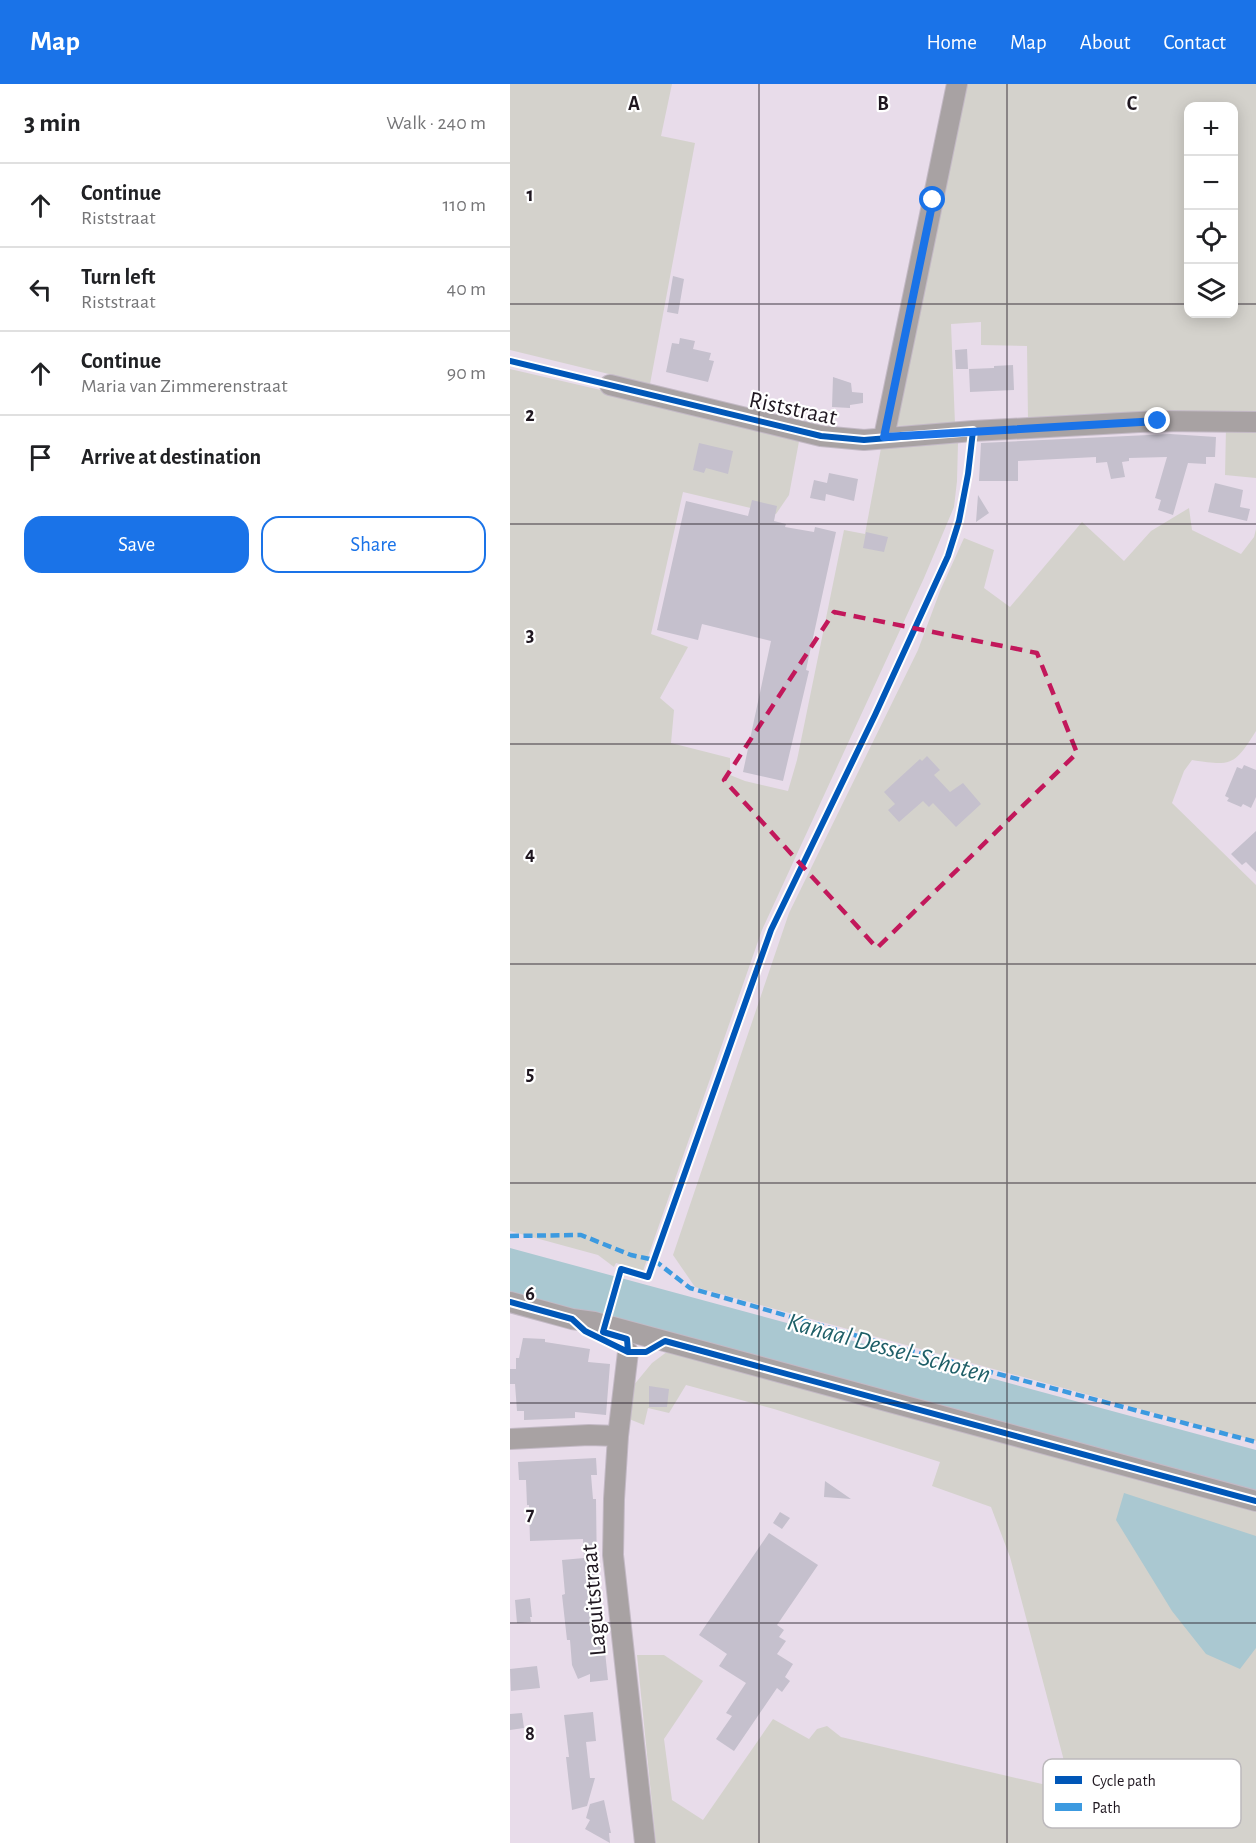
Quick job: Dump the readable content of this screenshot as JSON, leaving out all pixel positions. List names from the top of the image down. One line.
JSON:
{"streets":{"street":["Riststraat","Laguitstraat"]},"water":["Kanaal Dessel-Schoten"],"legend":["Cycle path","Path"],"page":{"header":"Map","nav":["Home","Map","About","Contact"],"heading":["3 min","Walk · 240 m"],"map_buttons":["+","−"],"list":[["Continue","Riststraat","110 m"],["Turn left","Riststraat","40 m"],["Continue","Maria van Zimmerenstraat","90 m"],"Arrive at destination"],"buttons":["Save","Share"]},"grid":{"columns":["A","B","C"],"rows":["1","2","3","4","5","6","7","8"]}}
